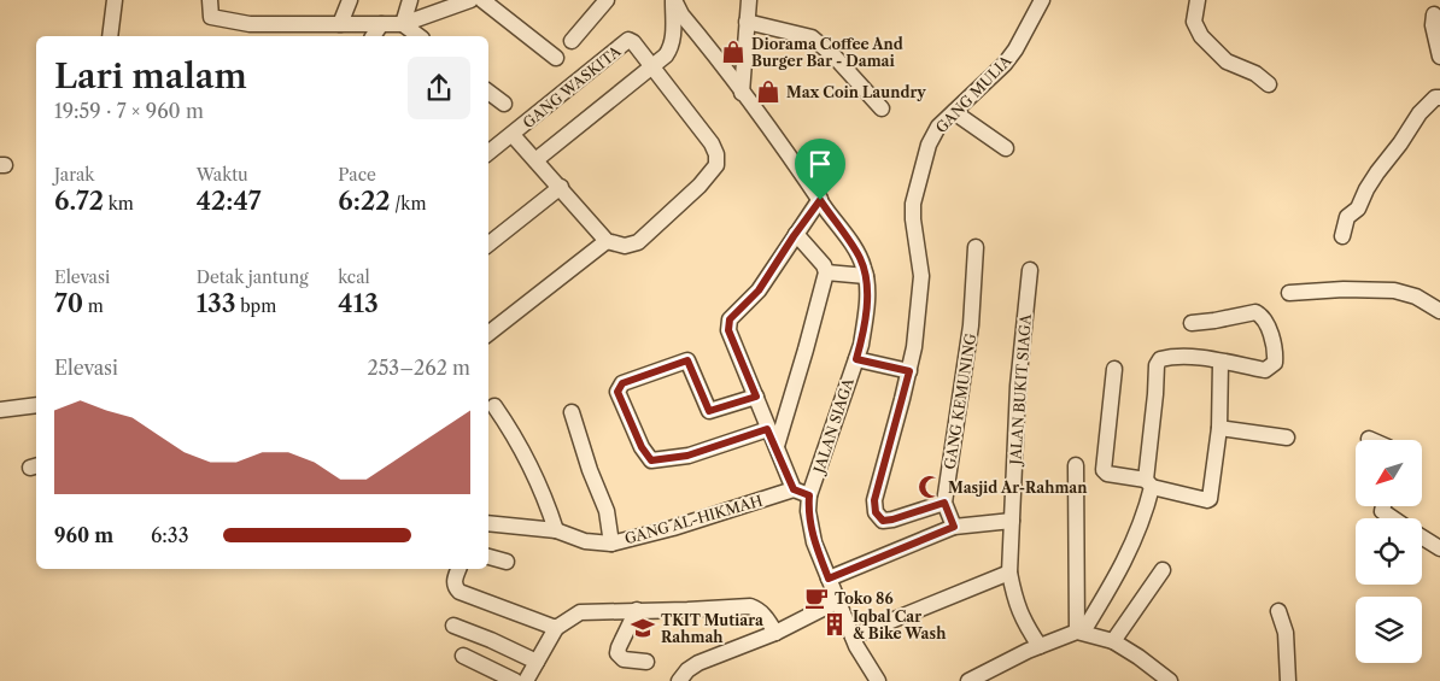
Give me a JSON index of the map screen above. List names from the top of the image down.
{
  "streets": {
    "street": [
      "GANG WASKITA",
      "GANG MULIA",
      "JALAN BUKIT SIAGA",
      "GANG KEMUNING",
      "JALAN SIAGA",
      "GANG AL-HIKMAH"
    ]
  },
  "crossings": [
    ["GANG MULIA", "GANG KEMUNING"]
  ],
  "places": {
    "shop": ["Diorama Coffee And Burger Bar - Damai", "Max Coin Laundry"],
    "mosque": ["Masjid Ar-Rahman"],
    "cafe": ["Toko 86"],
    "building": ["Iqbal Car & Bike Wash"],
    "school or university": ["TKIT Mutiara Rahmah"]
  },
  "north": "bottom left",
  "page": {
    "heading": ["Lari malam", "19:59 · 7 × 960 m"],
    "stats": [
      ["Jarak", "6.72 km"],
      ["Waktu", "42:47"],
      ["Pace", "6:22 /km"],
      ["Elevasi", "70 m"],
      ["Detak jantung", "133 bpm"],
      ["kcal", "413"]
    ],
    "chart": ["Elevasi", "253–262 m"],
    "list": [
      {
        "name": "960 m",
        "note": "6:33"
      }
    ]
  }
}
